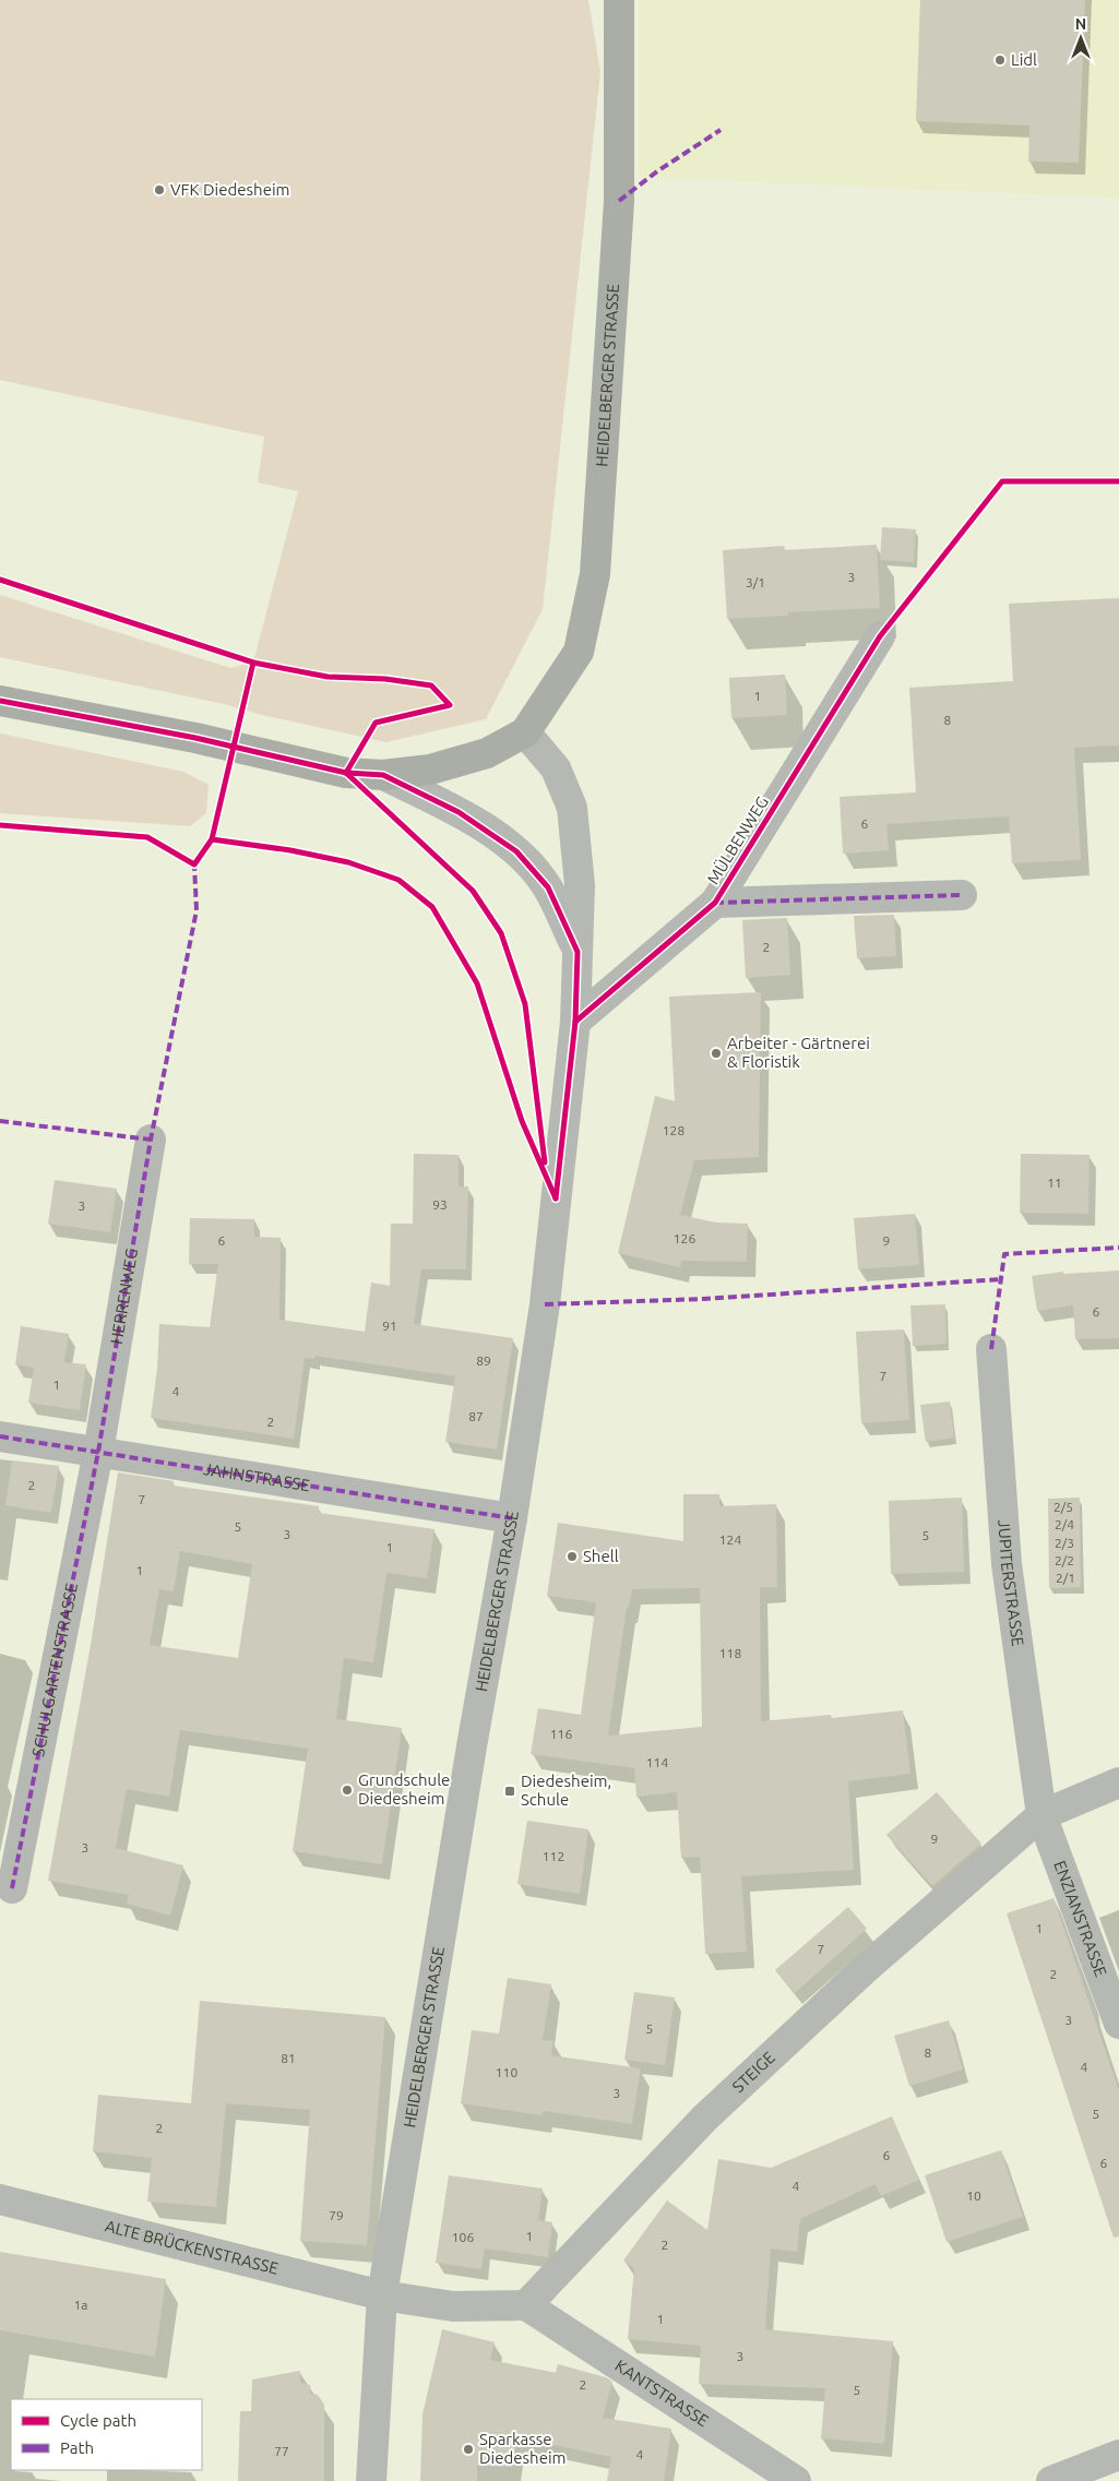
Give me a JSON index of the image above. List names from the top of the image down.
{
  "streets": {
    "main road": ["HEIDELBERGER STRASSE"],
    "street": [
      "MÜLBENWEG",
      "HERRENWEG",
      "JAHNSTRASSE",
      "JUPITERSTRASSE",
      "SCHULGARTENSTRASSE",
      "ENZIANSTRASSE",
      "STEIGE",
      "ALTE BRÜCKENSTRASSE",
      "KANTSTRASSE"
    ]
  },
  "crossings": [
    ["HEIDELBERGER STRASSE", "MÜLBENWEG"],
    ["HEIDELBERGER STRASSE", "JAHNSTRASSE"],
    ["HEIDELBERGER STRASSE", "ALTE BRÜCKENSTRASSE"],
    ["HERRENWEG", "JAHNSTRASSE"],
    ["HERRENWEG", "SCHULGARTENSTRASSE"],
    ["JAHNSTRASSE", "SCHULGARTENSTRASSE"],
    ["JUPITERSTRASSE", "ENZIANSTRASSE"],
    ["JUPITERSTRASSE", "STEIGE"],
    ["ENZIANSTRASSE", "STEIGE"],
    ["STEIGE", "KANTSTRASSE"]
  ],
  "places": {
    "other": [
      "Lidl",
      "VFK Diedesheim",
      "Arbeiter - Gärtnerei & Floristik",
      "Shell",
      "Grundschule Diedesheim",
      "Sparkasse Diedesheim"
    ],
    "transit": ["Diedesheim, Schule"]
  },
  "house_numbers": [
    "3",
    "3/1",
    "1",
    "8",
    "6",
    "2",
    "128",
    "11",
    "93",
    "3",
    "126",
    "6",
    "9",
    "6",
    "91",
    "89",
    "7",
    "1",
    "4",
    "87",
    "2",
    "2",
    "7",
    "2/5",
    "2/4",
    "5",
    "3",
    "5",
    "124",
    "2/3",
    "1",
    "2/2",
    "1",
    "2/1",
    "118",
    "116",
    "114",
    "9",
    "3",
    "112",
    "1",
    "7",
    "2",
    "3",
    "5",
    "8",
    "81",
    "4",
    "110",
    "3",
    "5",
    "2",
    "6",
    "6",
    "4",
    "10",
    "79",
    "1",
    "106",
    "2",
    "1a",
    "1",
    "3",
    "2",
    "5",
    "77",
    "4"
  ],
  "legend": ["Cycle path", "Path"],
  "north": "top"
}
